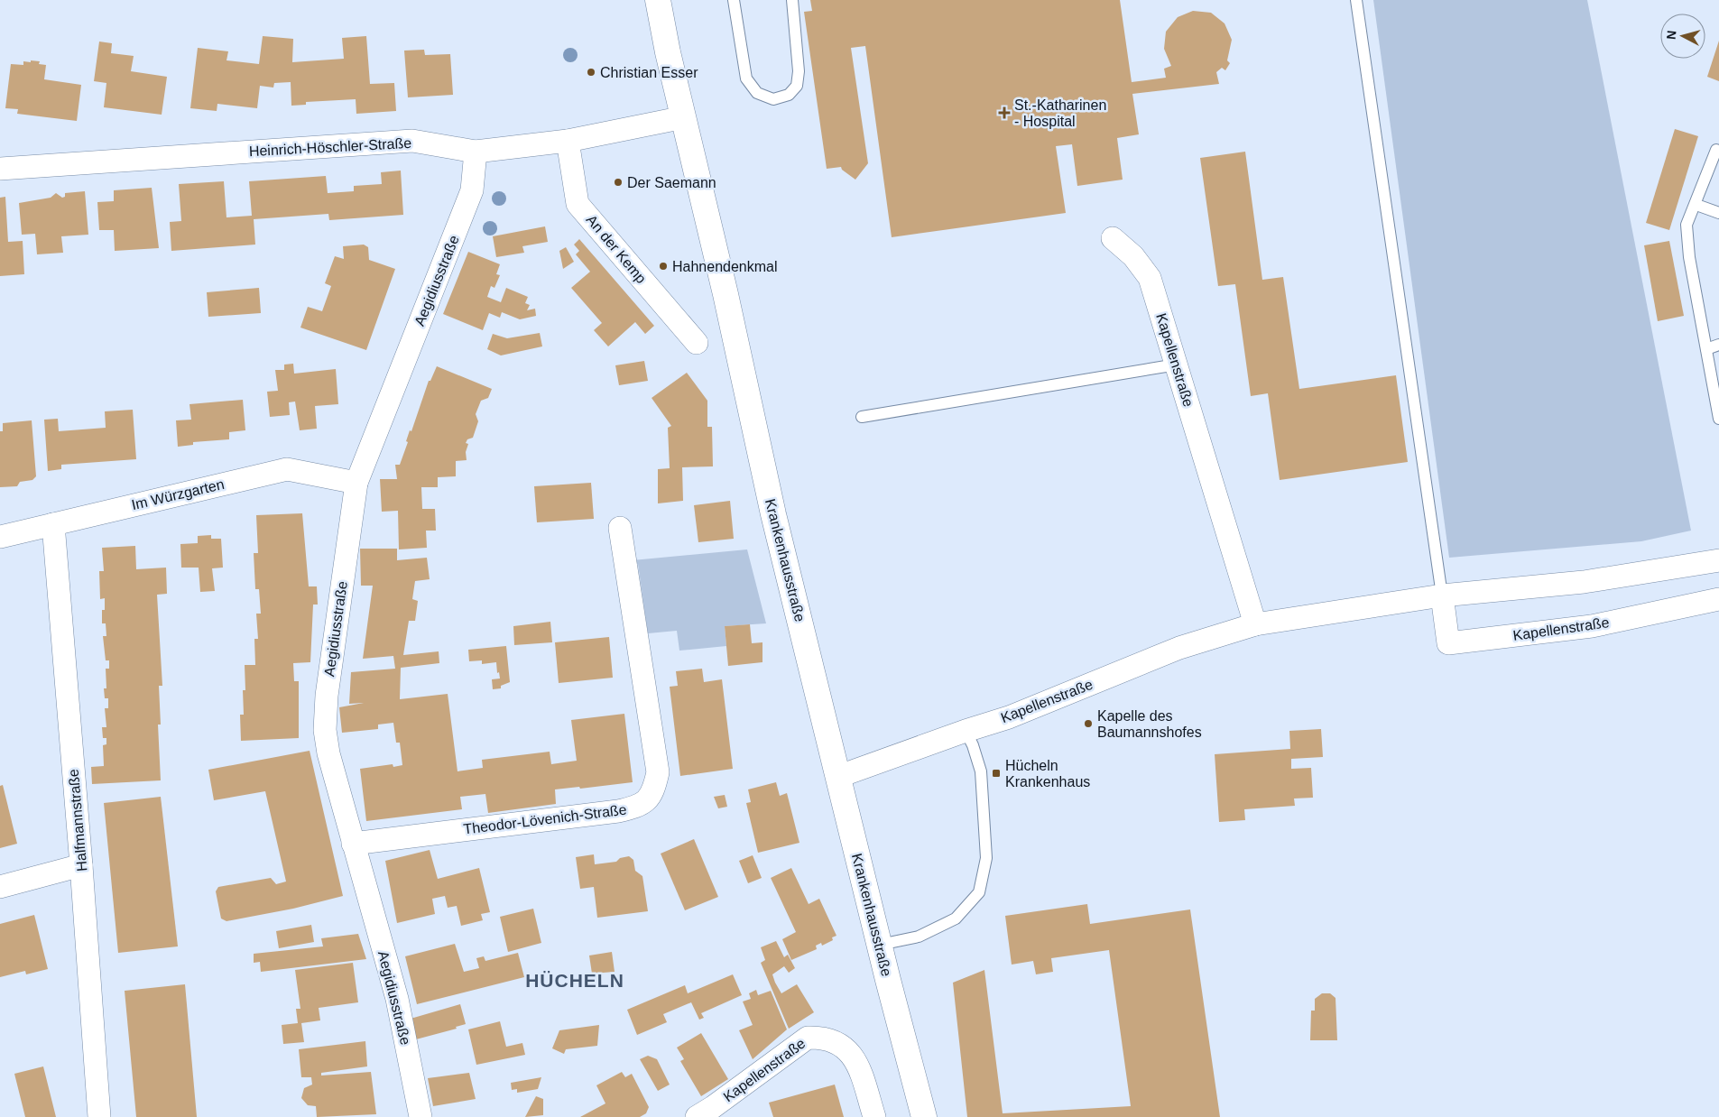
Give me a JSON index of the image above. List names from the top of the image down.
{
  "streets": {
    "street": [
      "Heinrich-Höschler-Straße",
      "An der Kemp",
      "Aegidiusstraße",
      "Kapellenstraße",
      "Im Würzgarten",
      "Krankenhausstraße",
      "Theodor-Lövenich-Straße",
      "Halfmannstraße"
    ]
  },
  "crossings": [
    ["Heinrich-Höschler-Straße", "An der Kemp"],
    ["Heinrich-Höschler-Straße", "Aegidiusstraße"],
    ["Heinrich-Höschler-Straße", "Krankenhausstraße"],
    ["Aegidiusstraße", "Im Würzgarten"],
    ["Aegidiusstraße", "Theodor-Lövenich-Straße"],
    ["Kapellenstraße", "Krankenhausstraße"],
    ["Im Würzgarten", "Halfmannstraße"]
  ],
  "districts": ["HÜCHELN"],
  "places": {
    "other": [
      "Christian Esser",
      "Der Saemann",
      "Hahnendenkmal",
      "Kapelle des Baumannshofes"
    ],
    "health": ["St.-Katharinen - Hospital"],
    "transit": ["Hücheln Krankenhaus"]
  },
  "north": "left"
}
